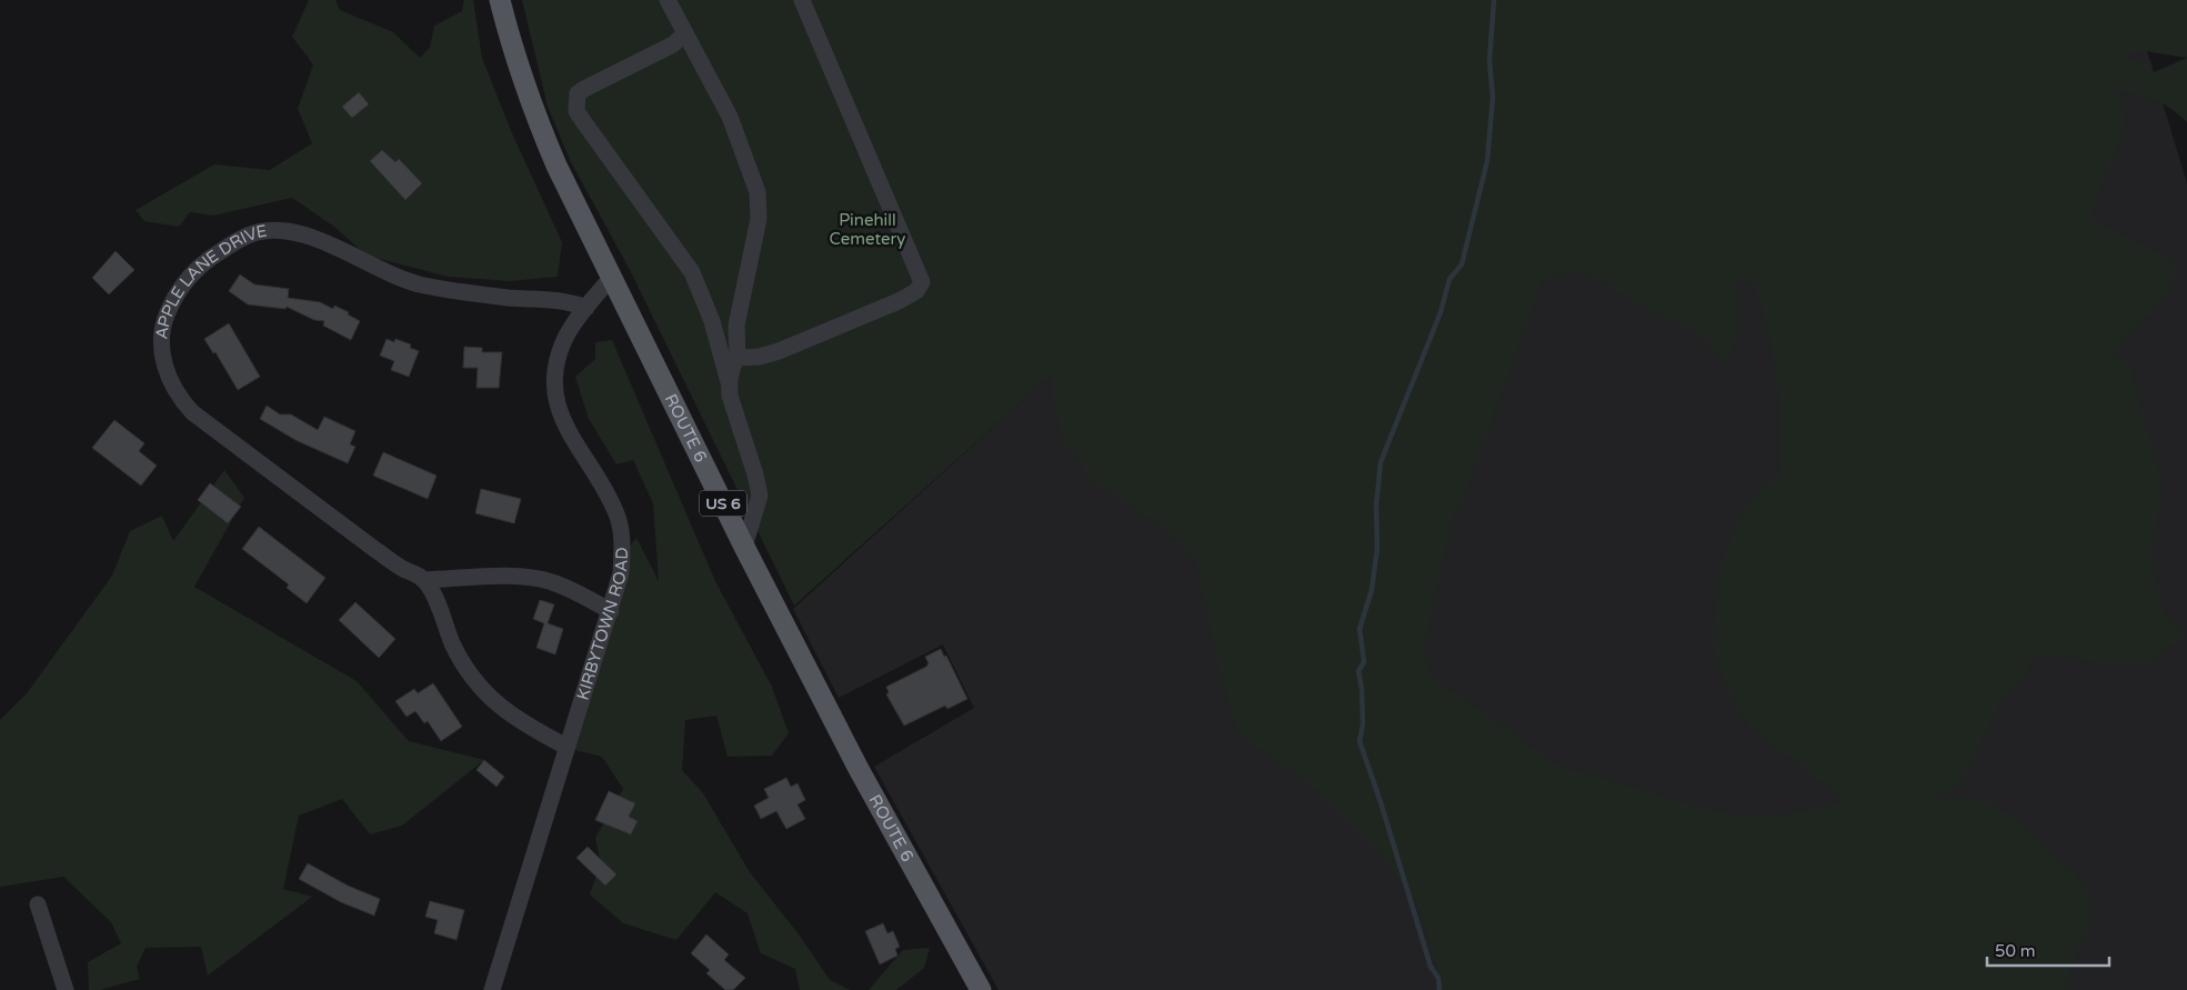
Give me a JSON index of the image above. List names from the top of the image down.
{
  "streets": {
    "main road": ["ROUTE 6", "US 6"],
    "street": ["APPLE LANE DRIVE", "KIRBYTOWN ROAD"]
  },
  "crossings": [
    ["APPLE LANE DRIVE", "KIRBYTOWN ROAD"],
    ["ROUTE 6", "KIRBYTOWN ROAD"]
  ],
  "parks": ["Pinehill Cemetery"],
  "scale_bar": "50 m"
}
